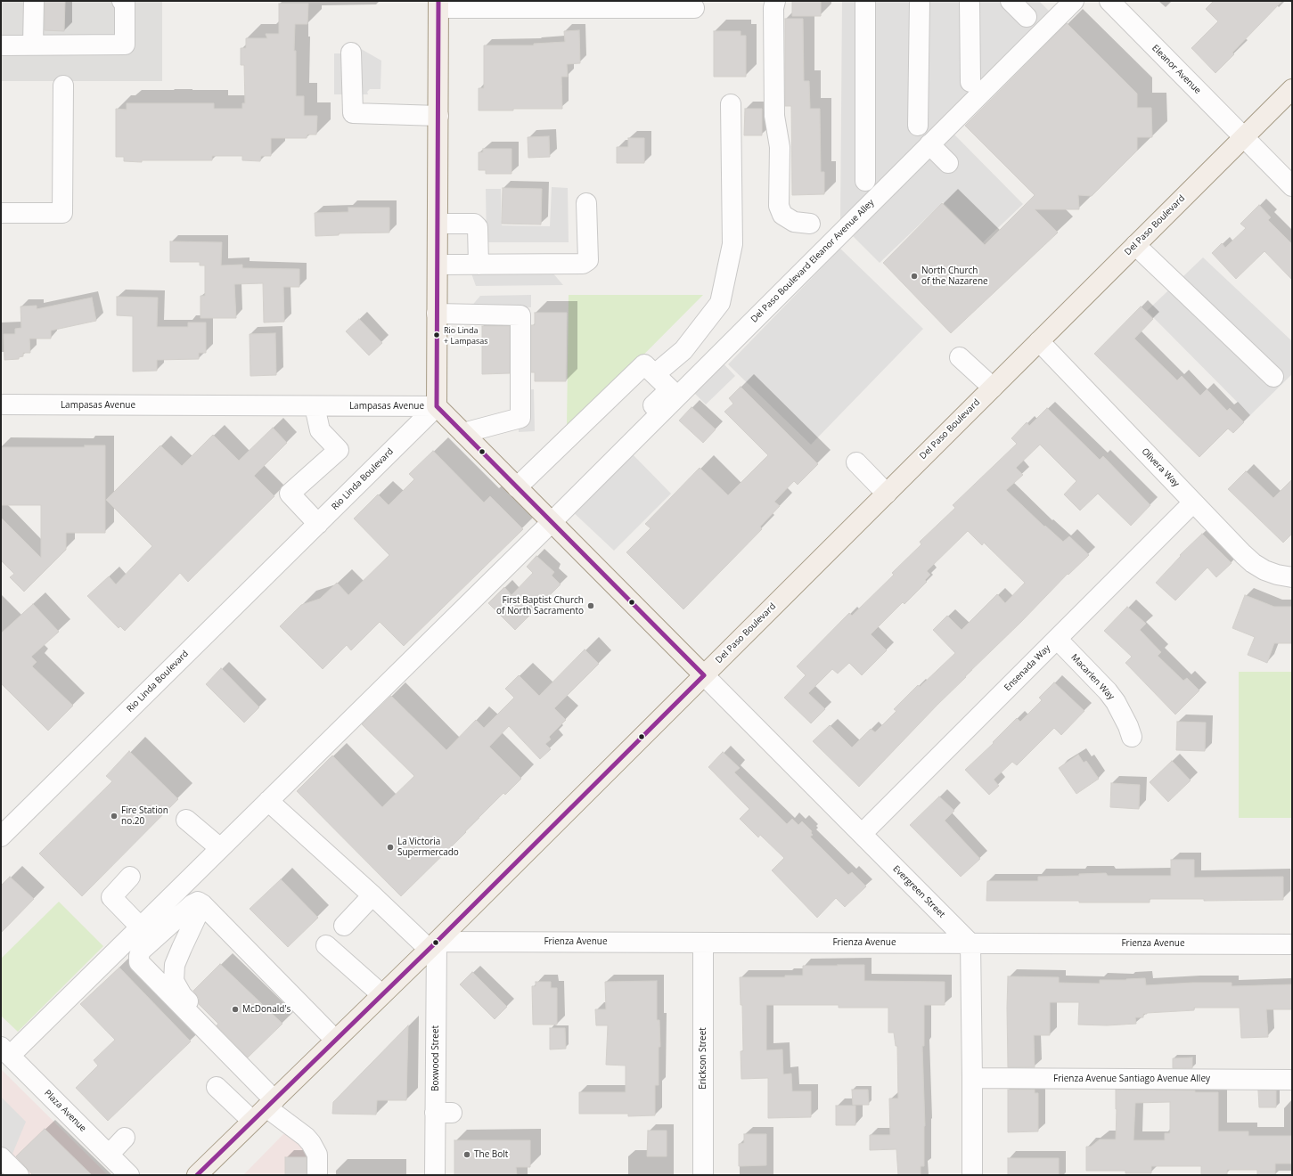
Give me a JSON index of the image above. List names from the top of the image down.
{
  "streets": {
    "main road": ["Del Paso Boulevard", "Lampasas Avenue"],
    "street": [
      "Eleanor Avenue",
      "Del Paso Boulevard Eleanor Avenue Alley",
      "Olivera Way",
      "Rio Linda Boulevard",
      "Ensenada Way",
      "Macarlen Way",
      "Evergreen Street",
      "Frienza Avenue",
      "Boxwood Street",
      "Erickson Street",
      "Frienza Avenue Santiago Avenue Alley",
      "Plaza Avenue"
    ]
  },
  "crossings": [
    ["Eleanor Avenue", "Del Paso Boulevard"],
    ["Del Paso Boulevard", "Lampasas Avenue"],
    ["Del Paso Boulevard", "Olivera Way"],
    ["Del Paso Boulevard", "Evergreen Street"],
    ["Del Paso Boulevard", "Frienza Avenue"],
    ["Del Paso Boulevard", "Boxwood Street"],
    ["Del Paso Boulevard Eleanor Avenue Alley", "Lampasas Avenue"],
    ["Lampasas Avenue", "Rio Linda Boulevard"],
    ["Lampasas Avenue", "Evergreen Street"],
    ["Olivera Way", "Ensenada Way"],
    ["Ensenada Way", "Macarlen Way"],
    ["Ensenada Way", "Evergreen Street"],
    ["Evergreen Street", "Frienza Avenue"],
    ["Frienza Avenue", "Boxwood Street"],
    ["Frienza Avenue", "Erickson Street"]
  ],
  "places": [
    "North Church of the Nazarene",
    "Rio Linda + Lampasas",
    "First Baptist Church of North Sacramento",
    "Fire Station no.20",
    "La Victoria Supermercado",
    "McDonald's",
    "The Bolt"
  ]
}
